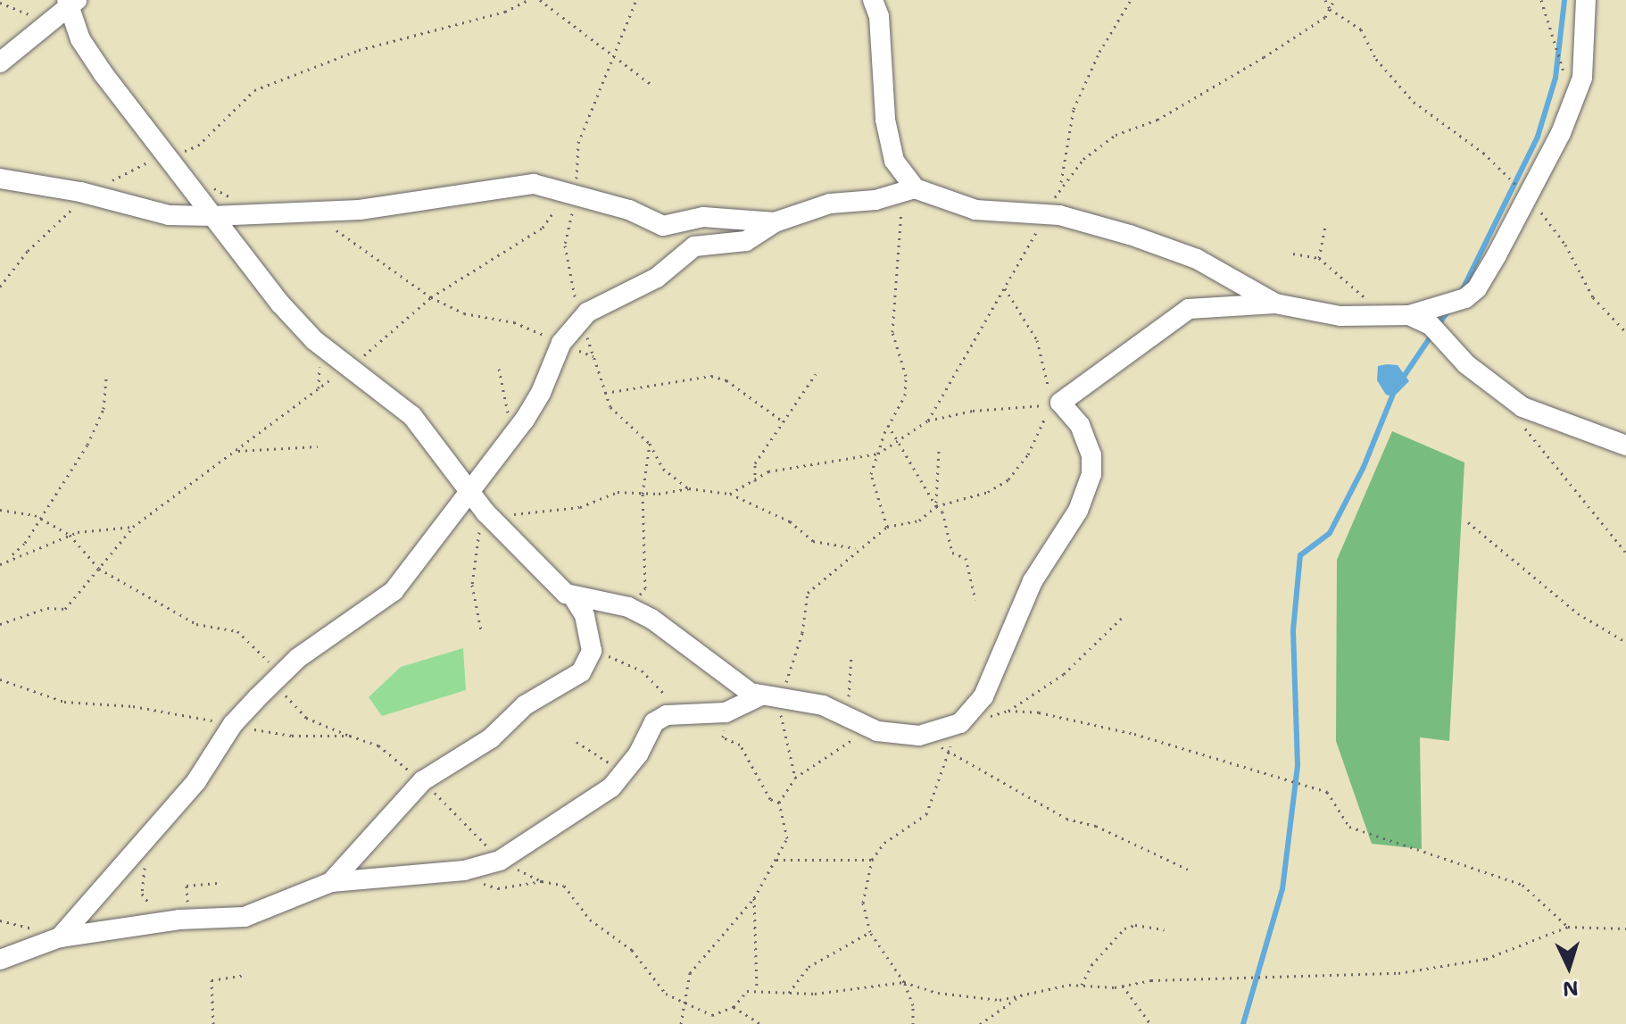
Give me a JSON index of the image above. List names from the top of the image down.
{
  "north": "bottom"
}
